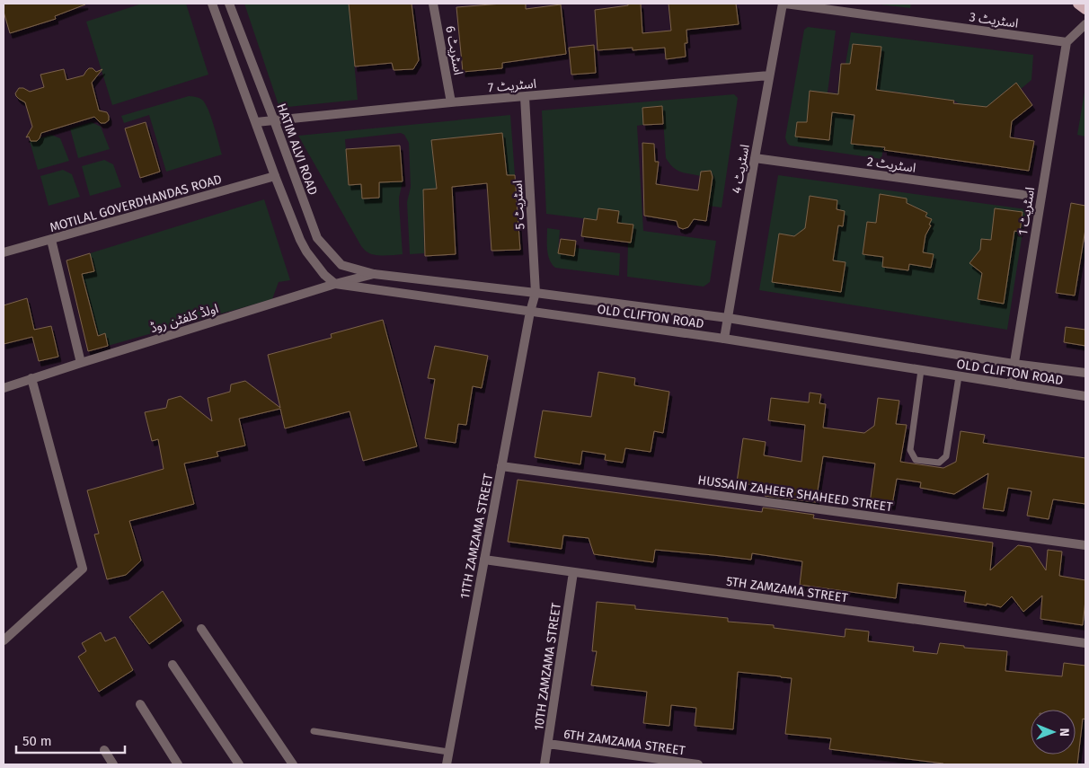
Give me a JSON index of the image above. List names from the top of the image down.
{
  "streets": {
    "street": [
      "اسٹریٹ 3",
      "اسٹریٹ 6",
      "اسٹریٹ 7",
      "HATIM ALVI ROAD",
      "اسٹریٹ 2",
      "اسٹریٹ 4",
      "MOTILAL GOVERDHANDAS ROAD",
      "اسٹریٹ 5",
      "اسٹریٹ 1",
      "OLD CLIFTON ROAD",
      "اولڈ کلفٹن روڈ",
      "HUSSAIN ZAHEER SHAHEED STREET",
      "11TH ZAMZAMA STREET",
      "5TH ZAMZAMA STREET",
      "10TH ZAMZAMA STREET",
      "6TH ZAMZAMA STREET"
    ]
  },
  "crossings": [
    ["اسٹریٹ 3", "اسٹریٹ 4"],
    ["اسٹریٹ 3", "اسٹریٹ 1"],
    ["اسٹریٹ 6", "اسٹریٹ 7"],
    ["اسٹریٹ 7", "HATIM ALVI ROAD"],
    ["اسٹریٹ 7", "اسٹریٹ 4"],
    ["اسٹریٹ 7", "اسٹریٹ 5"],
    ["HATIM ALVI ROAD", "OLD CLIFTON ROAD"],
    ["HATIM ALVI ROAD", "اولڈ کلفٹن روڈ"],
    ["اسٹریٹ 2", "اسٹریٹ 4"],
    ["اسٹریٹ 4", "OLD CLIFTON ROAD"],
    ["اسٹریٹ 5", "OLD CLIFTON ROAD"],
    ["اسٹریٹ 5", "11TH ZAMZAMA STREET"],
    ["اسٹریٹ 1", "OLD CLIFTON ROAD"],
    ["OLD CLIFTON ROAD", "اولڈ کلفٹن روڈ"],
    ["OLD CLIFTON ROAD", "11TH ZAMZAMA STREET"],
    ["HUSSAIN ZAHEER SHAHEED STREET", "11TH ZAMZAMA STREET"],
    ["11TH ZAMZAMA STREET", "5TH ZAMZAMA STREET"],
    ["5TH ZAMZAMA STREET", "10TH ZAMZAMA STREET"],
    ["10TH ZAMZAMA STREET", "6TH ZAMZAMA STREET"]
  ],
  "scale_bar": "50 m",
  "north": "right"
}
